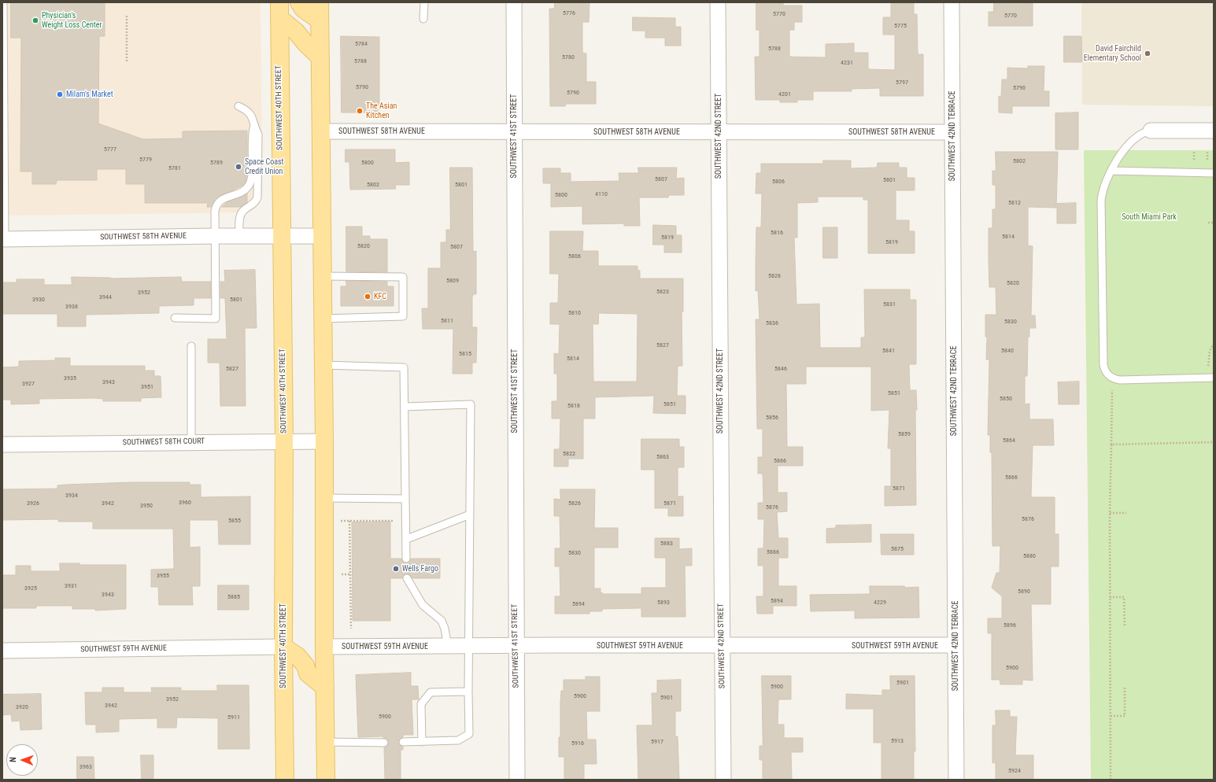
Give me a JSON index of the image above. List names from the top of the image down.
{
  "streets": {
    "main road": ["SOUTHWEST 40TH STREET"],
    "street": [
      "SOUTHWEST 58TH AVENUE",
      "SOUTHWEST 41ST STREET",
      "SOUTHWEST 42ND STREET",
      "SOUTHWEST 42ND TERRACE",
      "SOUTHWEST 58TH COURT",
      "SOUTHWEST 59TH AVENUE"
    ]
  },
  "crossings": [
    ["SOUTHWEST 40TH STREET", "SOUTHWEST 58TH AVENUE"],
    ["SOUTHWEST 40TH STREET", "SOUTHWEST 58TH COURT"],
    ["SOUTHWEST 40TH STREET", "SOUTHWEST 59TH AVENUE"],
    ["SOUTHWEST 58TH AVENUE", "SOUTHWEST 41ST STREET"],
    ["SOUTHWEST 58TH AVENUE", "SOUTHWEST 42ND STREET"],
    ["SOUTHWEST 58TH AVENUE", "SOUTHWEST 42ND TERRACE"],
    ["SOUTHWEST 41ST STREET", "SOUTHWEST 59TH AVENUE"],
    ["SOUTHWEST 42ND STREET", "SOUTHWEST 59TH AVENUE"],
    ["SOUTHWEST 42ND TERRACE", "SOUTHWEST 59TH AVENUE"]
  ],
  "parks": ["South Miami Park"],
  "places": [
    "Physician's Weight Loss Center",
    "David Fairchild Elementary School",
    "Milam's Market",
    "The Asian Kitchen",
    "Space Coast Credit Union",
    "KFC",
    "Wells Fargo"
  ],
  "house_numbers": [
    "5776",
    "5770",
    "5770",
    "5775",
    "5784",
    "5788",
    "5780",
    "5788",
    "4231",
    "5797",
    "5790",
    "5790",
    "5790",
    "4201",
    "5777",
    "5779",
    "5802",
    "5789",
    "5800",
    "5781",
    "5807",
    "5801",
    "5806",
    "5802",
    "5801",
    "4110",
    "5800",
    "5812",
    "5816",
    "5814",
    "5819",
    "5819",
    "5820",
    "5807",
    "5806",
    "5826",
    "5809",
    "5820",
    "5823",
    "3952",
    "3944",
    "3930",
    "5801",
    "5831",
    "3938",
    "5810",
    "5811",
    "5830",
    "5836",
    "5827",
    "5841",
    "5840",
    "5815",
    "5814",
    "5827",
    "5846",
    "3935",
    "3943",
    "3927",
    "3951",
    "5851",
    "5850",
    "5851",
    "5818",
    "5856",
    "5859",
    "5864",
    "5822",
    "5863",
    "5866",
    "5866",
    "5871",
    "3934",
    "3960",
    "3926",
    "3942",
    "5826",
    "5871",
    "3950",
    "5876",
    "5876",
    "5855",
    "5883",
    "5875",
    "5886",
    "5830",
    "5880",
    "3955",
    "3931",
    "3925",
    "5890",
    "3943",
    "5885",
    "5894",
    "5893",
    "4229",
    "5894",
    "5896",
    "5900",
    "5901",
    "5900",
    "5900",
    "5901",
    "3952",
    "3942",
    "3920",
    "5900",
    "5911",
    "5913",
    "5917",
    "5916",
    "3963",
    "5924"
  ],
  "north": "left"
}
